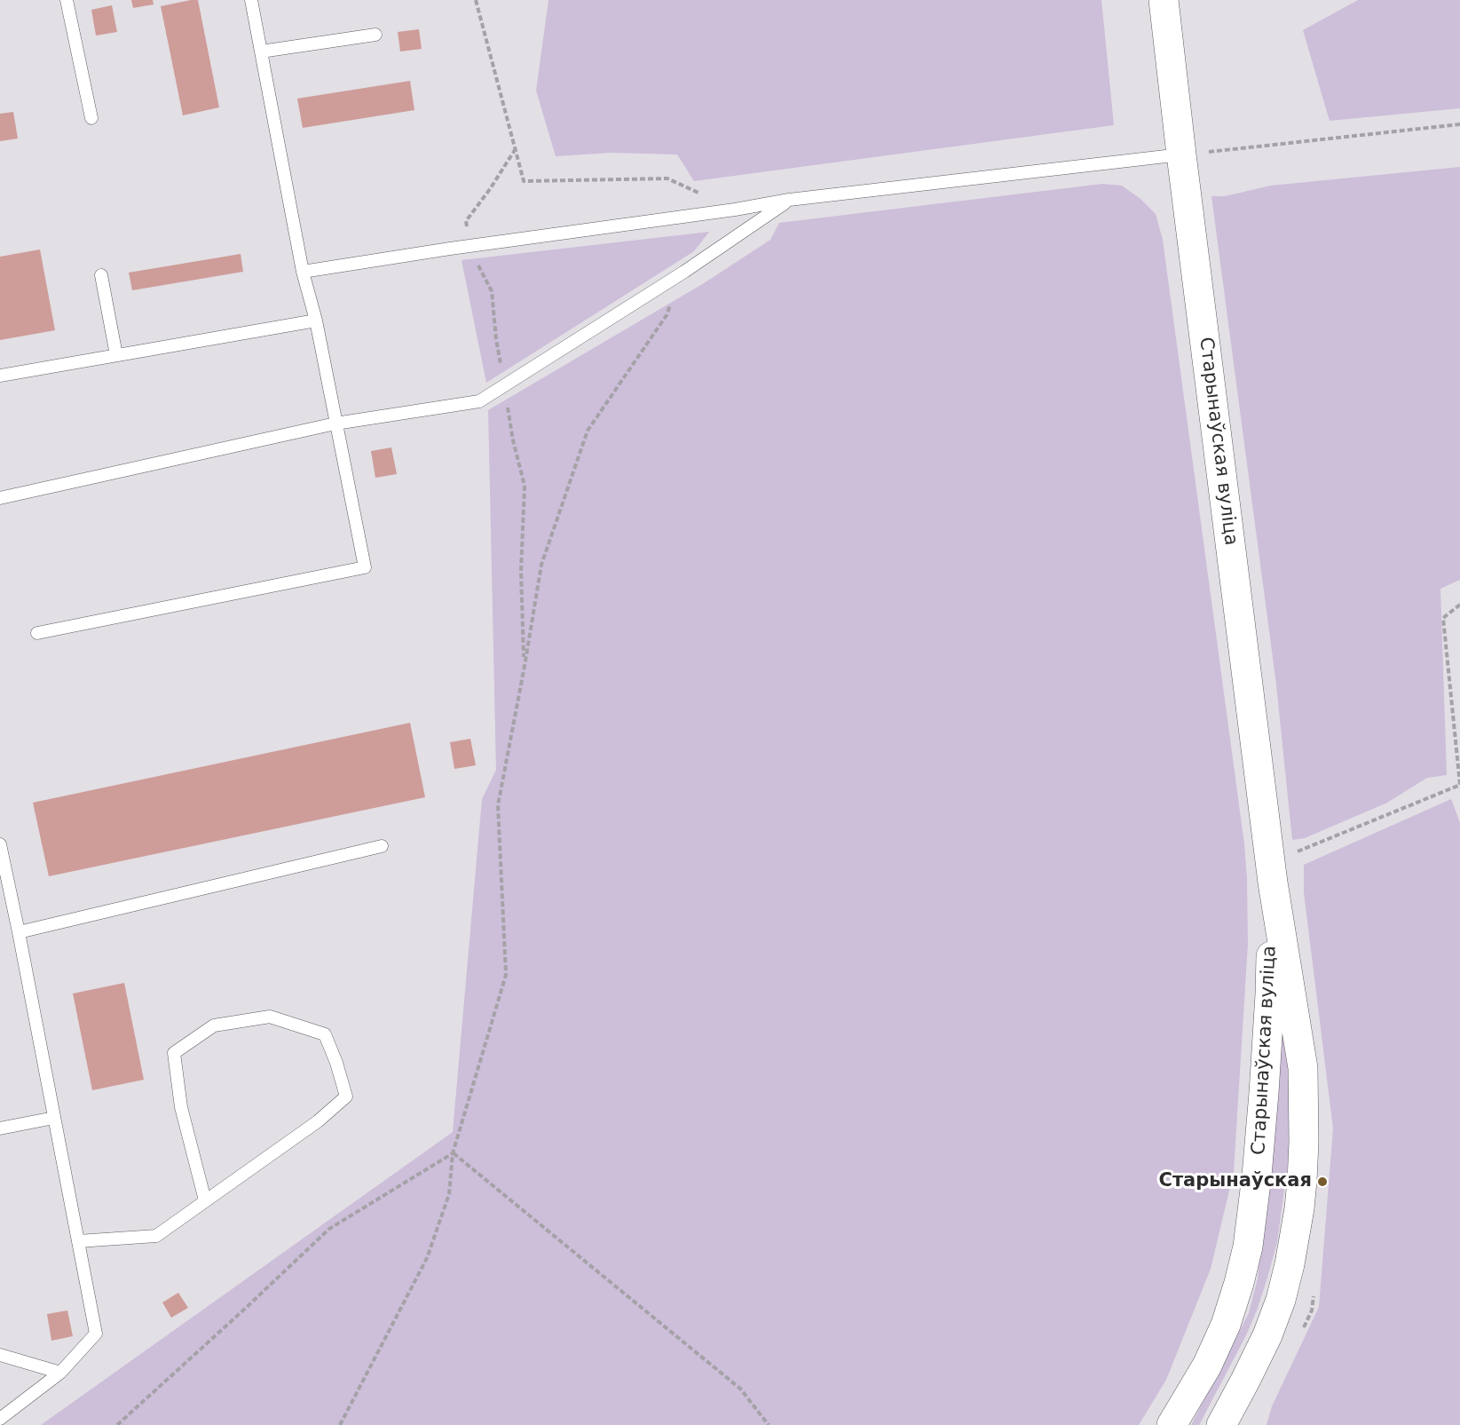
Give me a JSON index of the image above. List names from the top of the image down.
{
  "streets": {
    "main road": ["Старынаўская вуліца"]
  },
  "places": ["Старынаўская"]
}
